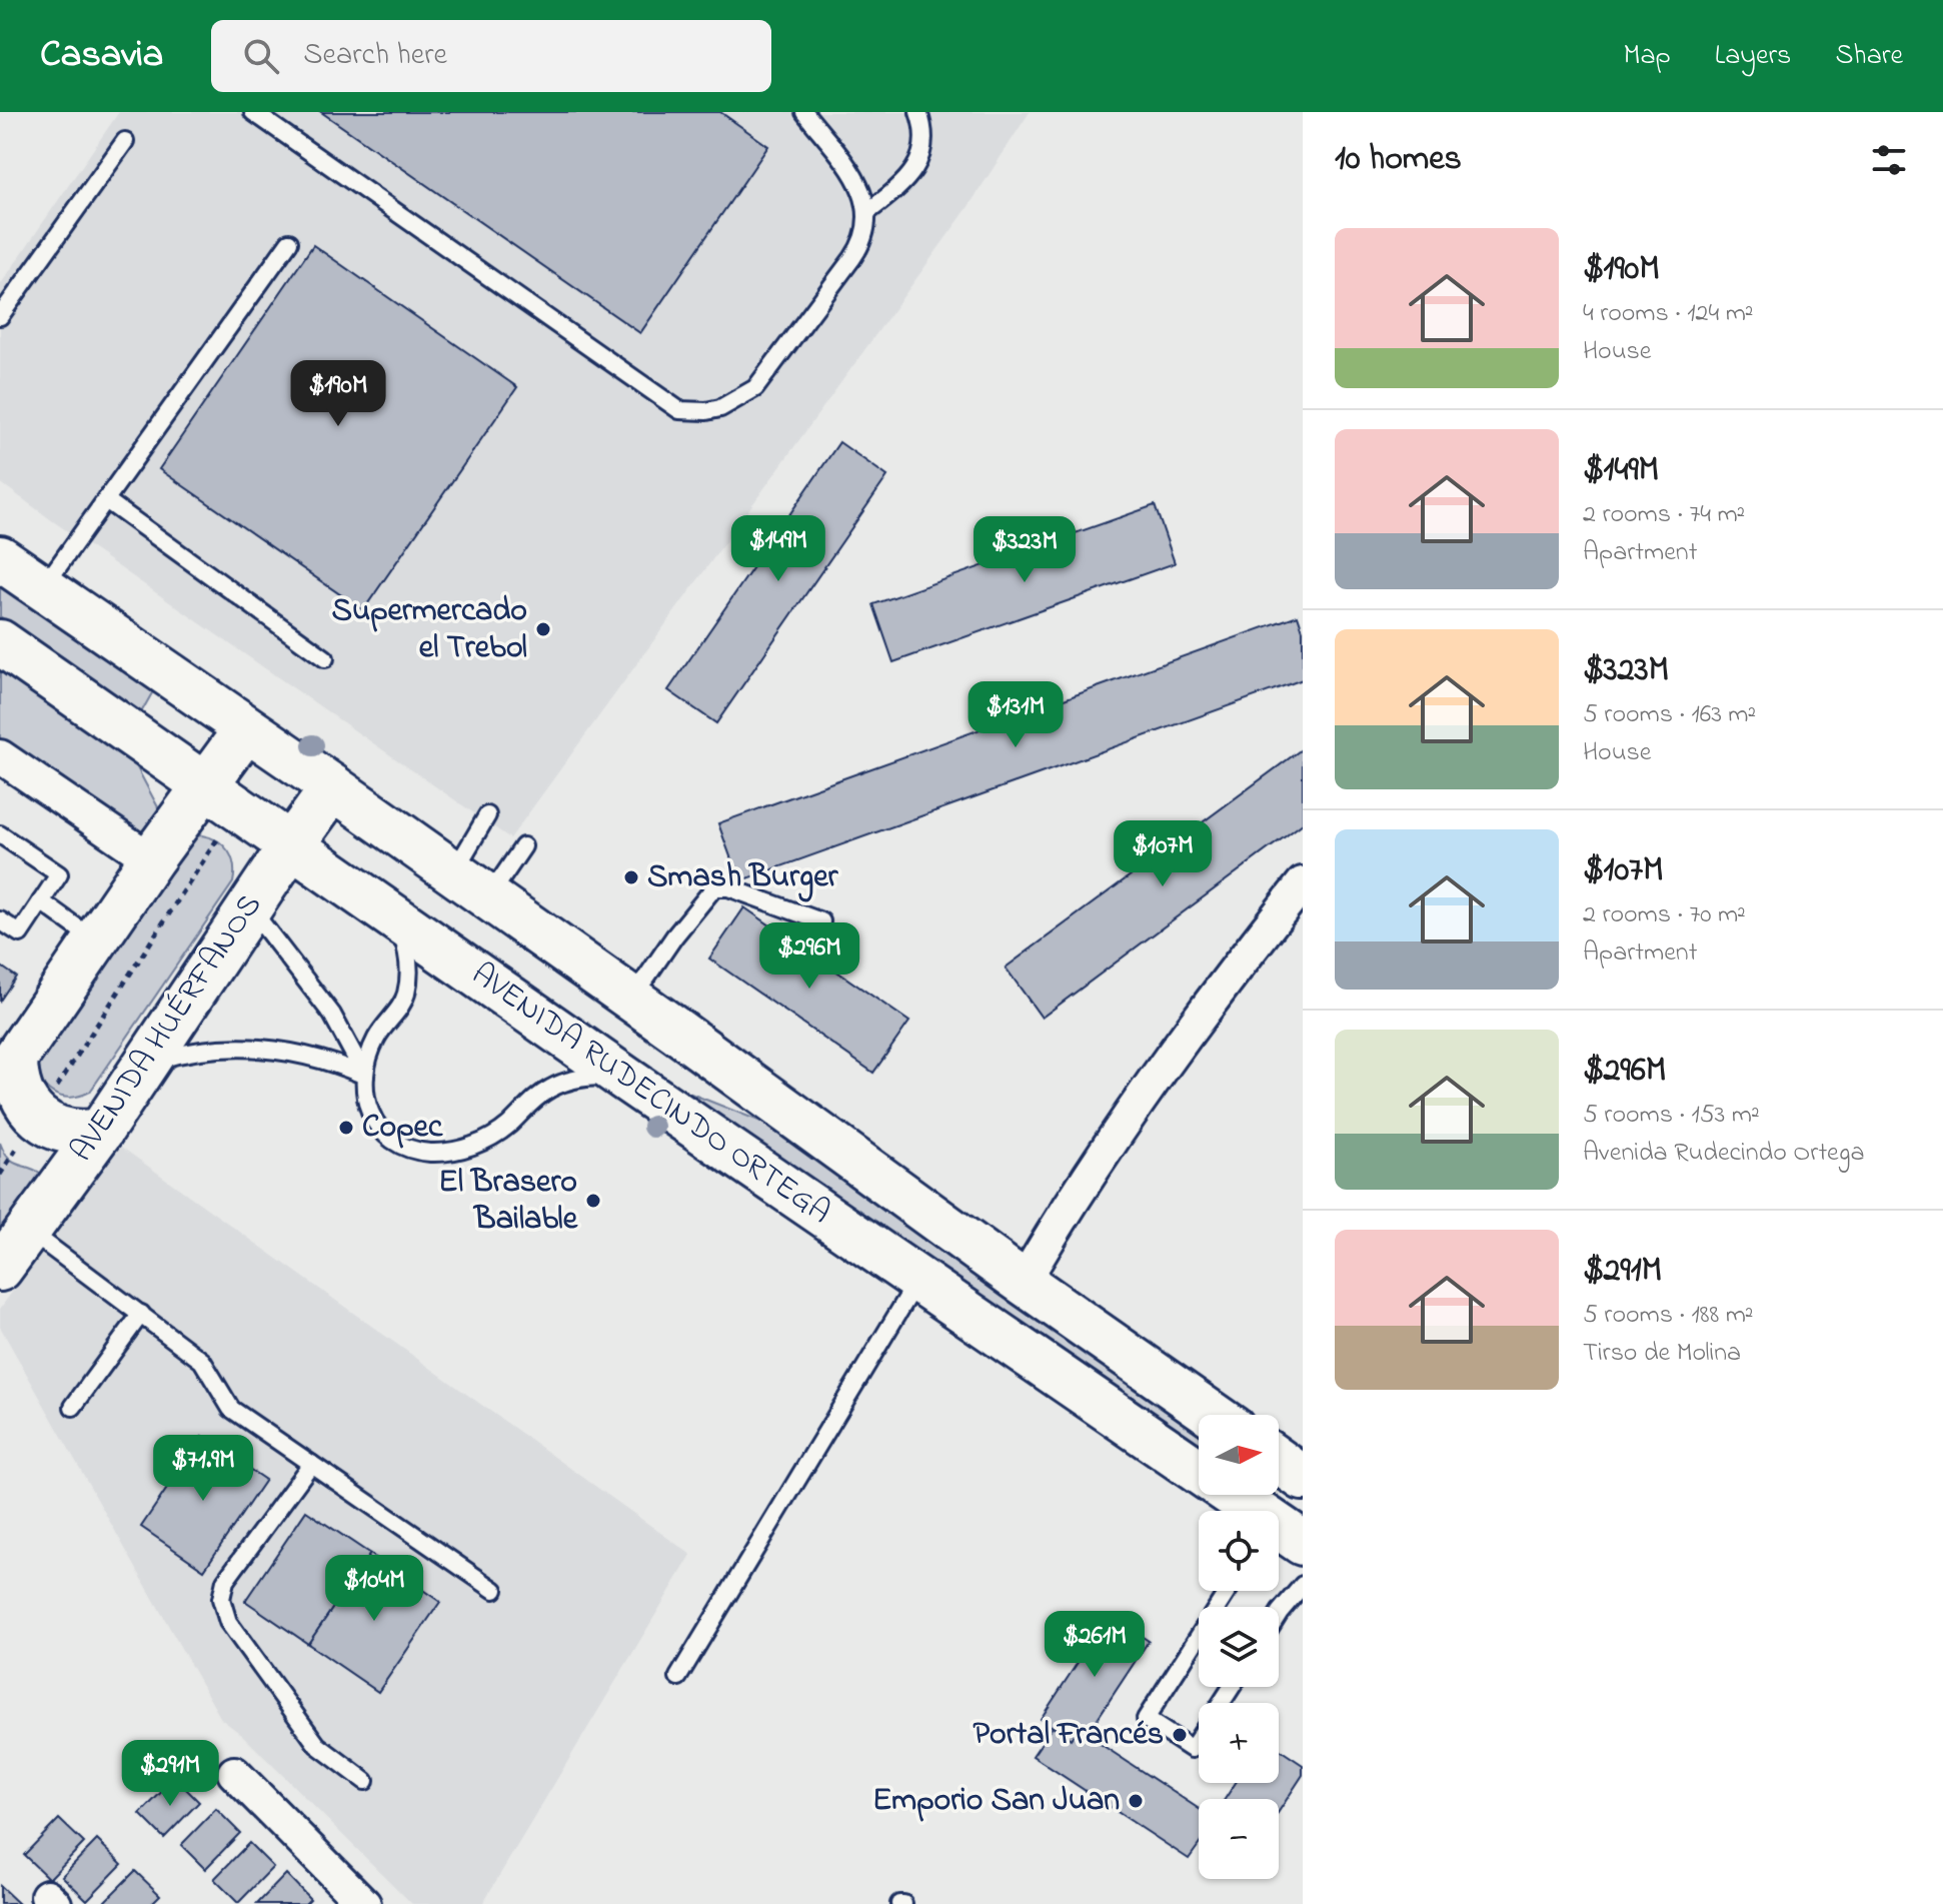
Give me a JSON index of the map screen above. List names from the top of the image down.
{
  "streets": {
    "main road": ["AVENIDA HUÉRFANOS", "AVENIDA RUDECINDO ORTEGA"]
  },
  "crossings": [
    ["AVENIDA HUÉRFANOS", "AVENIDA RUDECINDO ORTEGA"]
  ],
  "places": [
    "Supermercado el Trebol",
    "Smash Burger",
    "Copec",
    "El Brasero Bailable",
    "Portal Francés",
    "Emporio San Juan"
  ],
  "north": "right",
  "page": {
    "header": "Casavia",
    "search": "Search here",
    "nav": ["Map", "Layers", "Share"],
    "heading": "10 homes",
    "list": [
      {
        "name": "$190M",
        "note": "4 rooms · 124 m² · House"
      },
      {
        "name": "$149M",
        "note": "2 rooms · 74 m² · Apartment"
      },
      {
        "name": "$323M",
        "note": "5 rooms · 163 m² · House"
      },
      {
        "name": "$107M",
        "note": "2 rooms · 70 m² · Apartment"
      },
      {
        "name": "$296M",
        "note": "5 rooms · 153 m² · Avenida Rudecindo Ortega"
      },
      {
        "name": "$291M",
        "note": "5 rooms · 188 m² · Tirso de Molina"
      }
    ],
    "price": [
      "$190M",
      "$149M",
      "$323M",
      "$131M",
      "$107M",
      "$296M",
      "$71.9M",
      "$104M",
      "$261M",
      "$291M"
    ],
    "map_buttons": ["+", "−"]
  }
}
